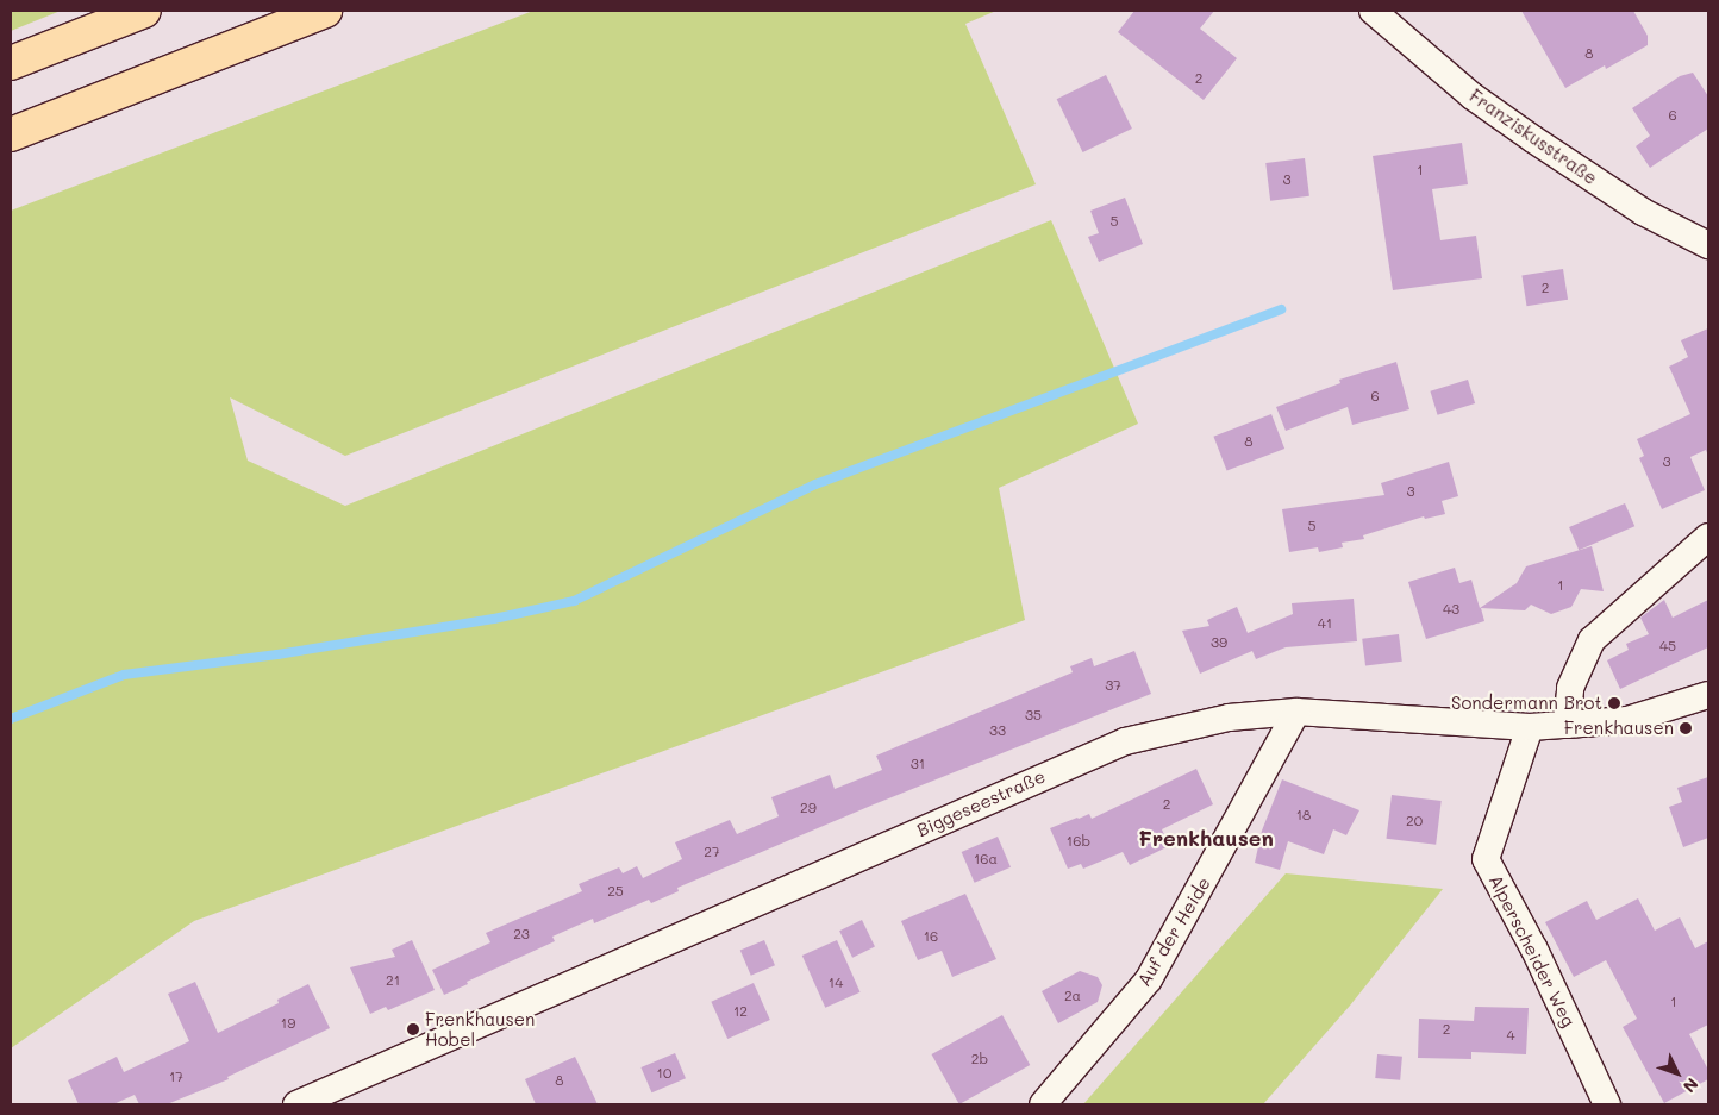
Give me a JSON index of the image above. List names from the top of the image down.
{
  "streets": {
    "street": [
      "Franziskusstraße",
      "Biggeseestraße",
      "Auf der Heide",
      "Alperscheider Weg"
    ]
  },
  "crossings": [
    ["Biggeseestraße", "Auf der Heide"],
    ["Biggeseestraße", "Alperscheider Weg"]
  ],
  "districts": ["Frenkhausen"],
  "places": ["Sondermann Brot", "Frenkhausen", "Frenkhausen Hobel"],
  "house_numbers": [
    "8",
    "2",
    "6",
    "1",
    "3",
    "5",
    "2",
    "6",
    "8",
    "3",
    "3",
    "5",
    "1",
    "43",
    "41",
    "39",
    "45",
    "37",
    "35",
    "33",
    "31",
    "2",
    "29",
    "18",
    "20",
    "16b",
    "27",
    "16a",
    "25",
    "23",
    "16",
    "21",
    "14",
    "2a",
    "1",
    "12",
    "19",
    "2",
    "4",
    "2b",
    "10",
    "17",
    "8"
  ],
  "north": "bottom right"
}
